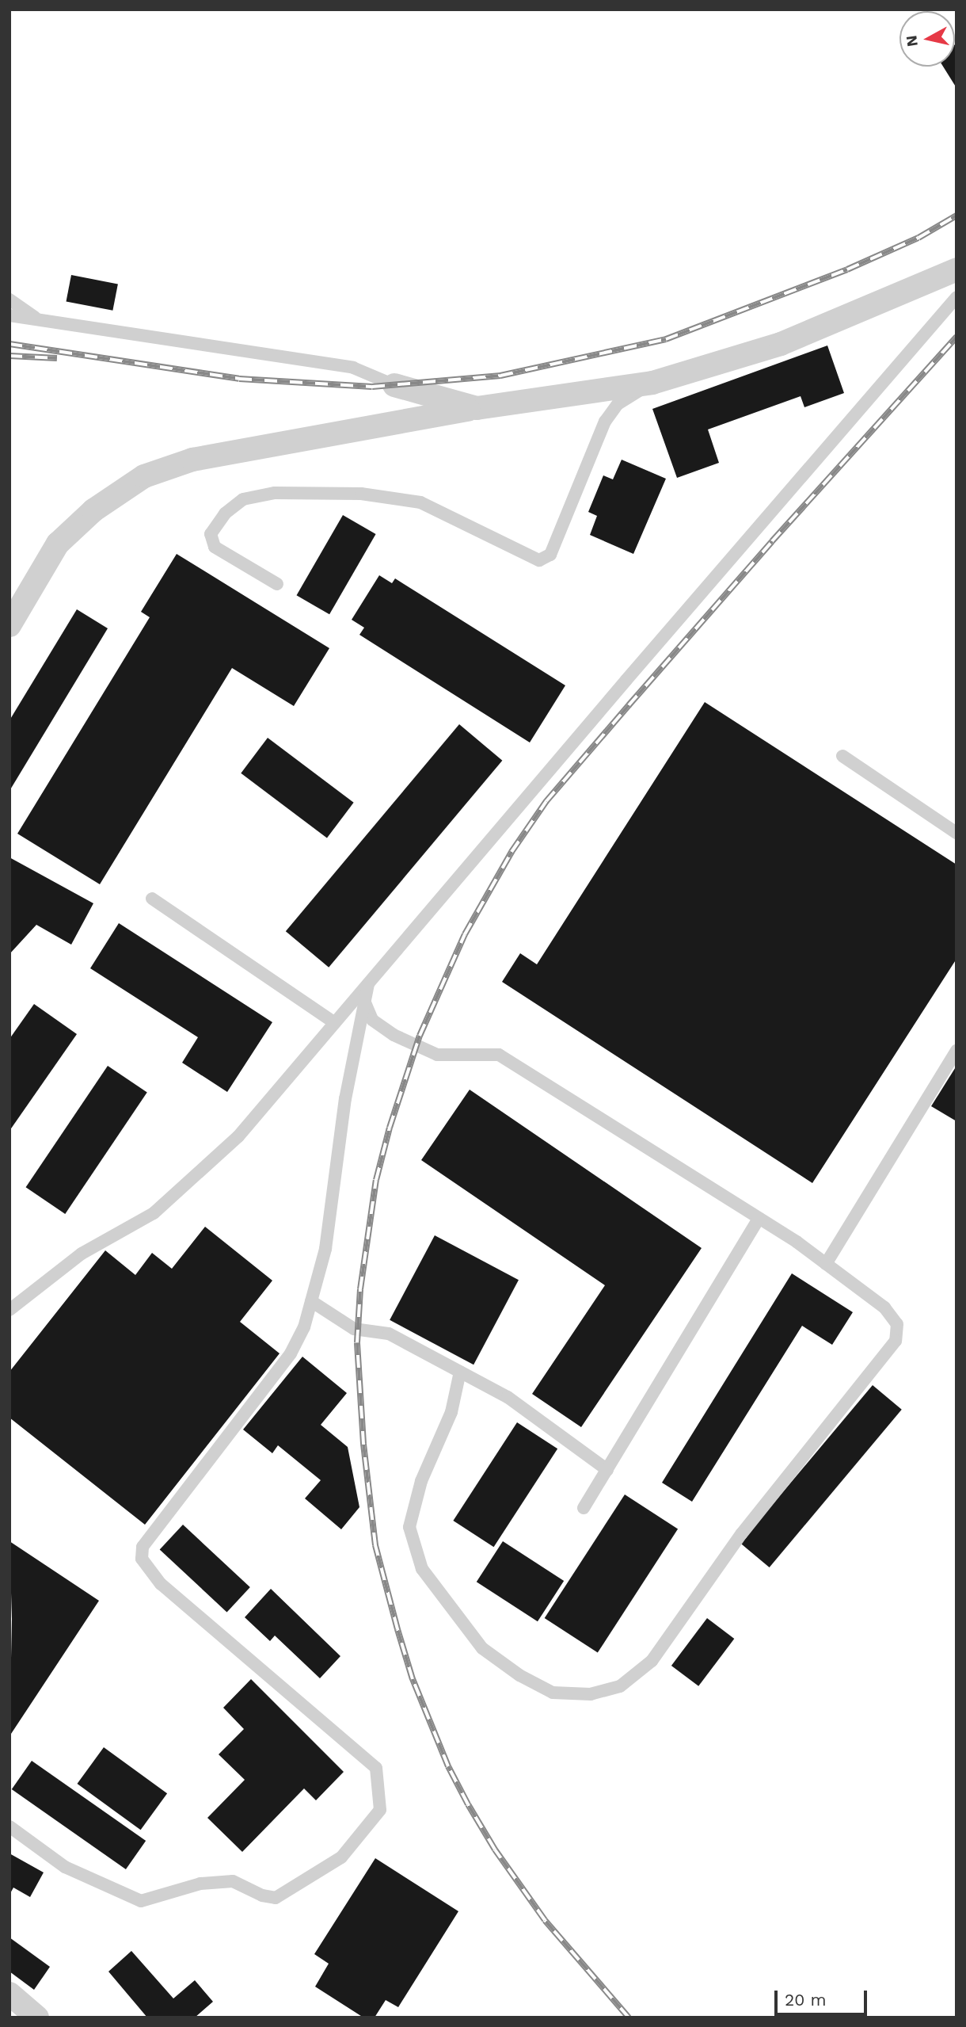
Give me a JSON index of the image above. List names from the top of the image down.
{
  "scale_bar": "20 m",
  "north": "left"
}
